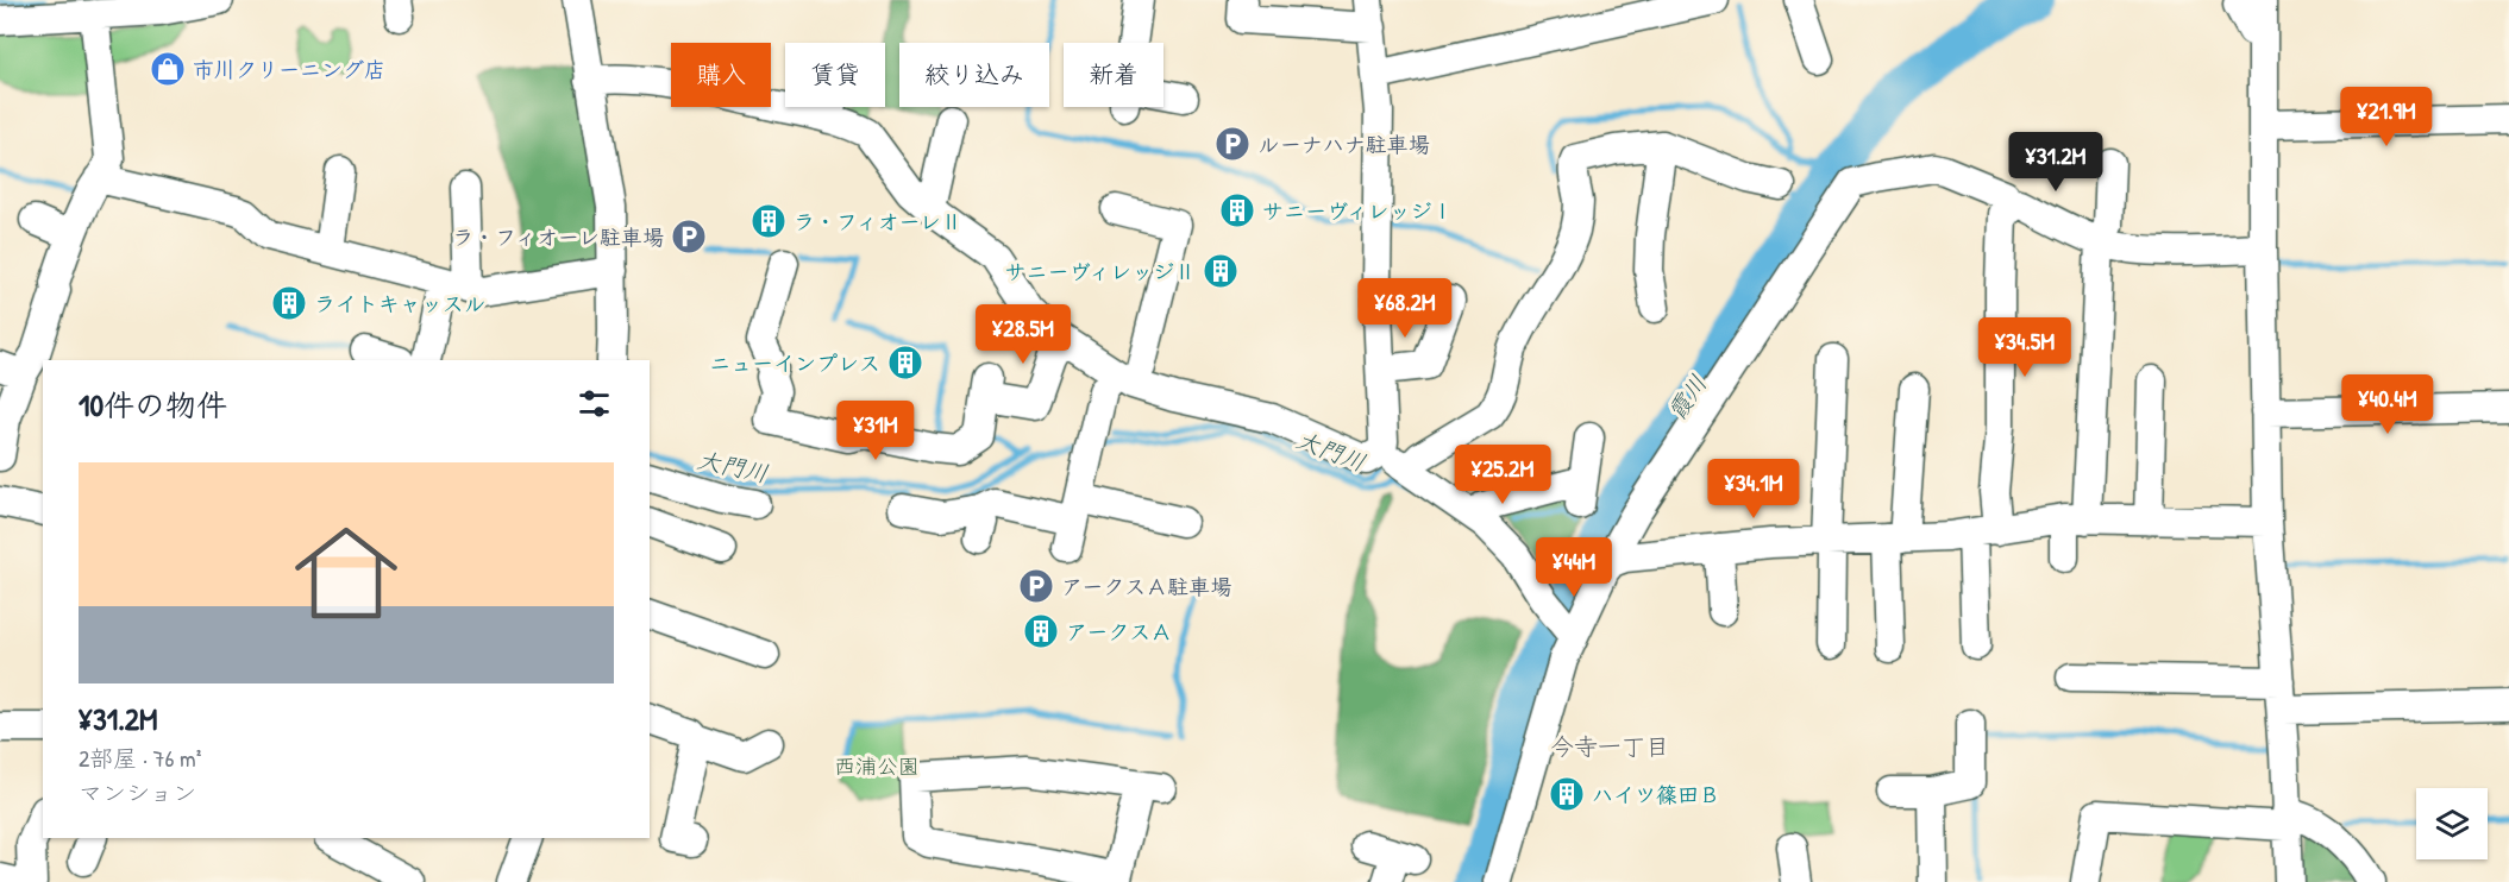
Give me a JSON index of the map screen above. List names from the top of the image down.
{
  "districts": ["今寺一丁目"],
  "water": ["霞川", "大門川"],
  "parks": ["西浦公園"],
  "places": {
    "shop": ["市川クリーニング店"],
    "parking": ["ルーナハナ駐車場", "ラ・フィオーレ駐車場", "アークスＡ駐車場"],
    "building": [
      "サニーヴィレッジⅠ",
      "ラ・フィオーレⅡ",
      "サニーヴィレッジⅡ",
      "ライトキャッスル",
      "ニューインプレス",
      "アークスＡ",
      "ハイツ篠田Ｂ"
    ]
  },
  "page": {
    "chip": [
      "購入",
      "賃貸",
      "絞り込み",
      "新着"
    ],
    "price": [
      "¥21.9M",
      "¥31.2M",
      "¥68.2M",
      "¥28.5M",
      "¥34.5M",
      "¥40.4M",
      "¥31M",
      "¥25.2M",
      "¥34.1M",
      "¥44M"
    ],
    "heading": "10件の物件",
    "list": [
      {
        "name": "¥31.2M",
        "note": "2部屋 · 76 m² · マンション"
      }
    ]
  }
}
